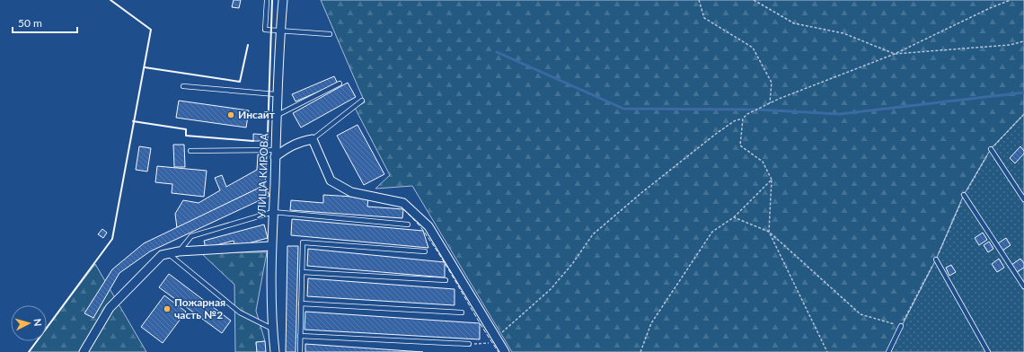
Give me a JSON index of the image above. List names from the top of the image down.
{
  "streets": {
    "street": ["УЛИЦА КИРОВА"]
  },
  "places": ["Инсайт", "Пожарная часть №2"],
  "scale_bar": "50 m",
  "north": "right"
}
